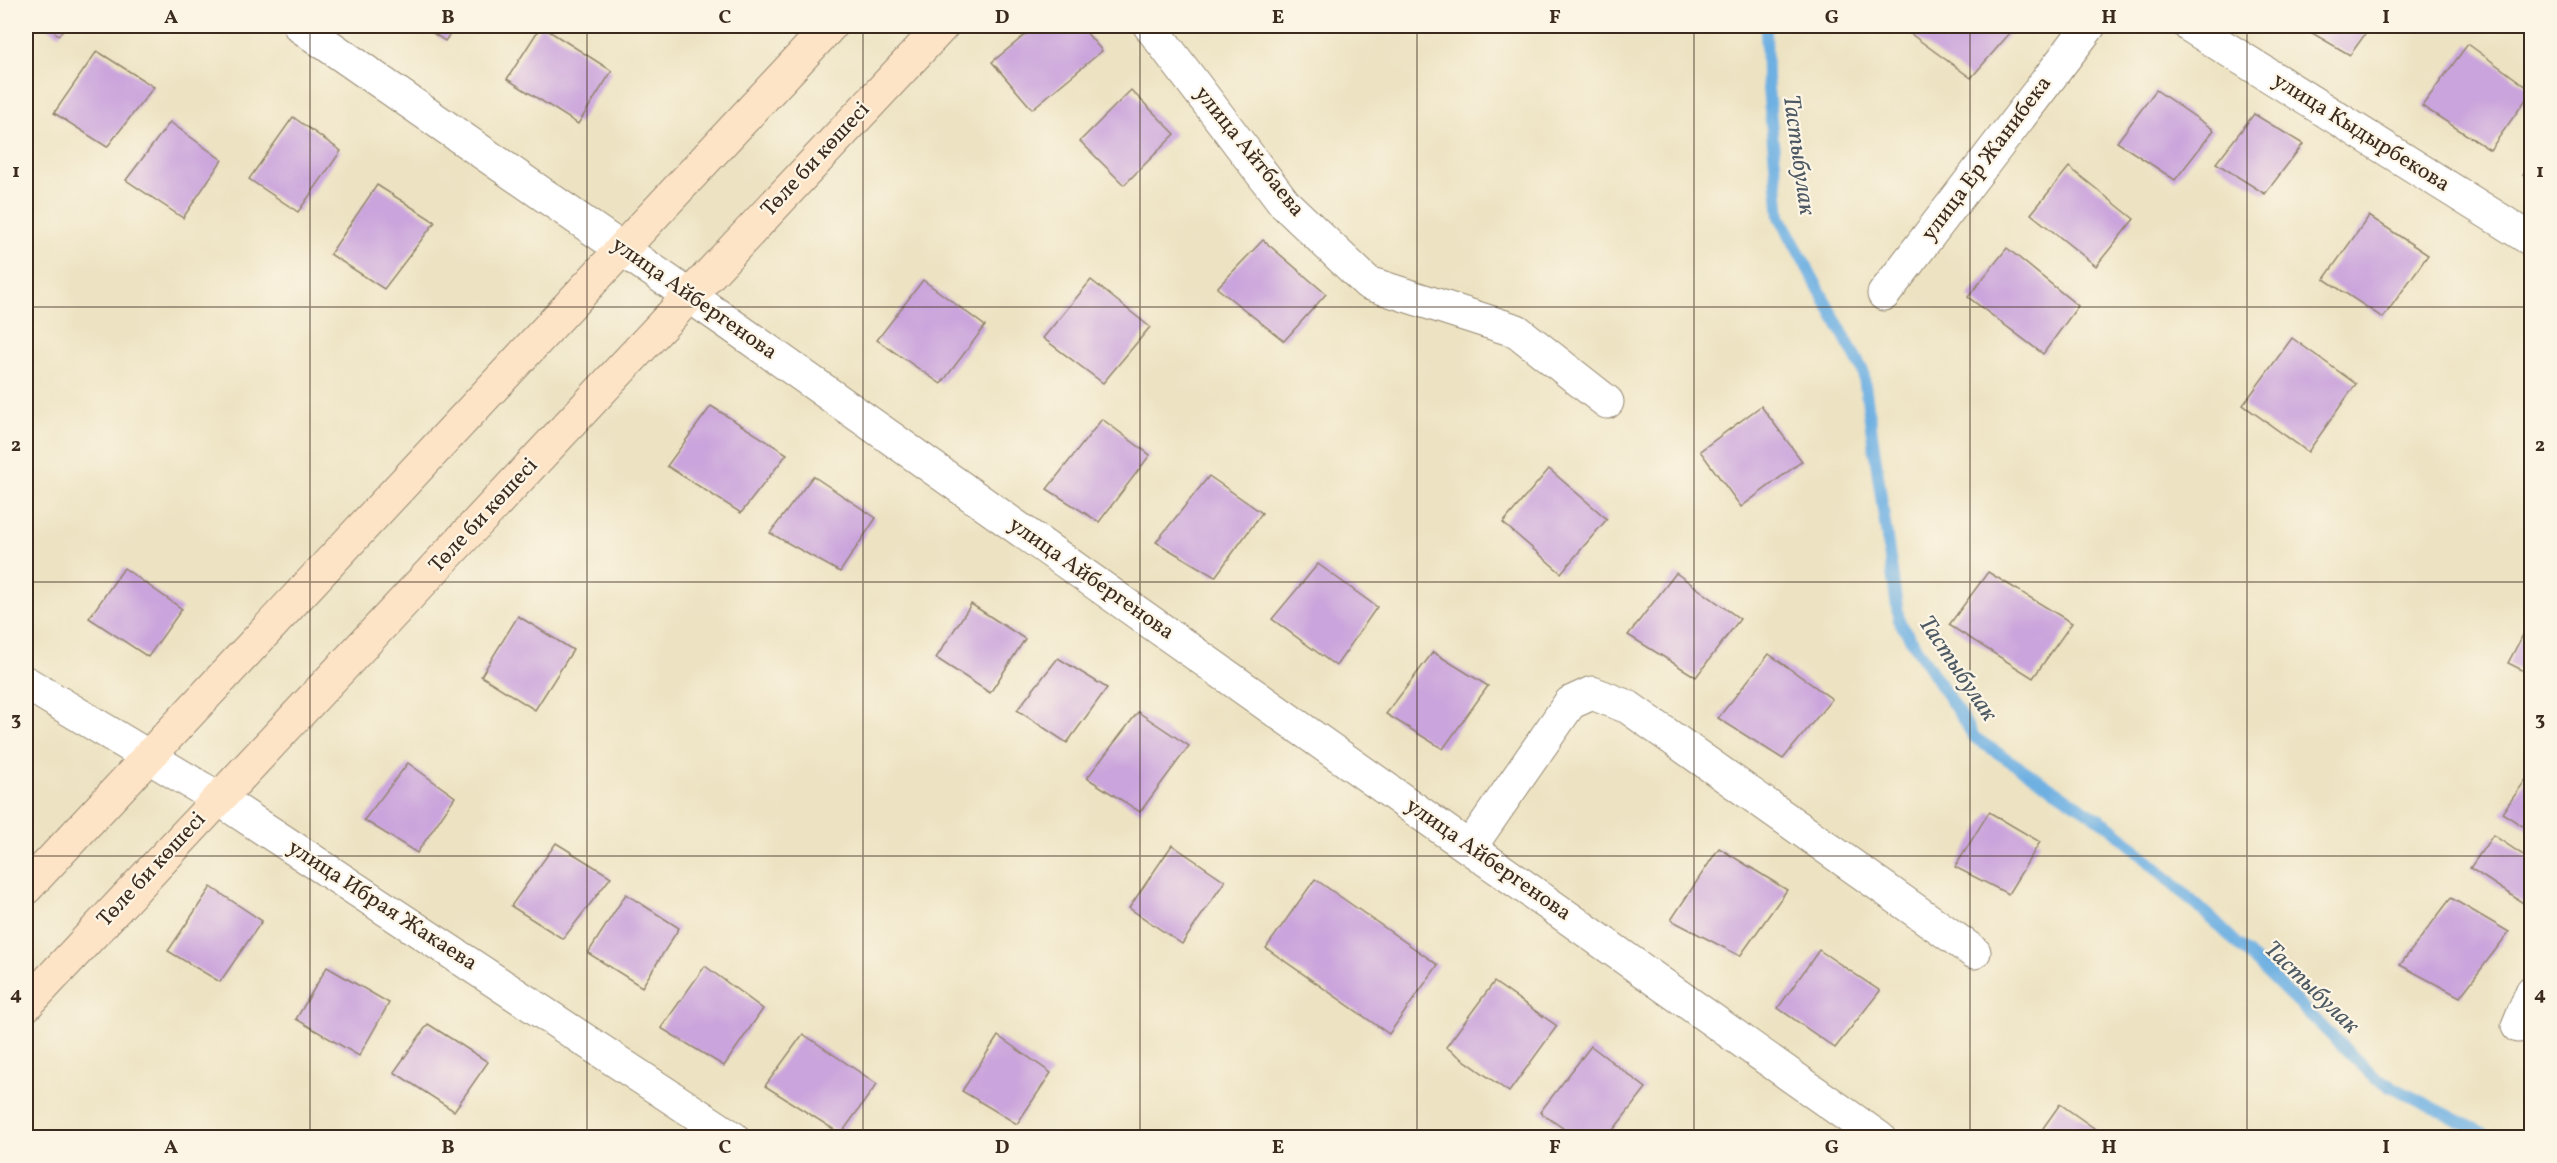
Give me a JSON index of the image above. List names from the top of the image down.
{
  "streets": {
    "main road": ["Төле би көшесі"],
    "street": [
      "улица Кыдырбекова",
      "улица Айтбаева",
      "улица Ер Жанибека",
      "улица Айбергенова",
      "улица Ибрая Жакаева"
    ]
  },
  "crossings": [
    ["Төле би көшесі", "улица Айбергенова"],
    ["Төле би көшесі", "улица Ибрая Жакаева"]
  ],
  "water": ["Тастыбулак"],
  "grid": {
    "columns": [
      "A",
      "B",
      "C",
      "D",
      "E",
      "F",
      "G",
      "H",
      "I"
    ],
    "rows": [
      "1",
      "2",
      "3",
      "4"
    ]
  }
}
